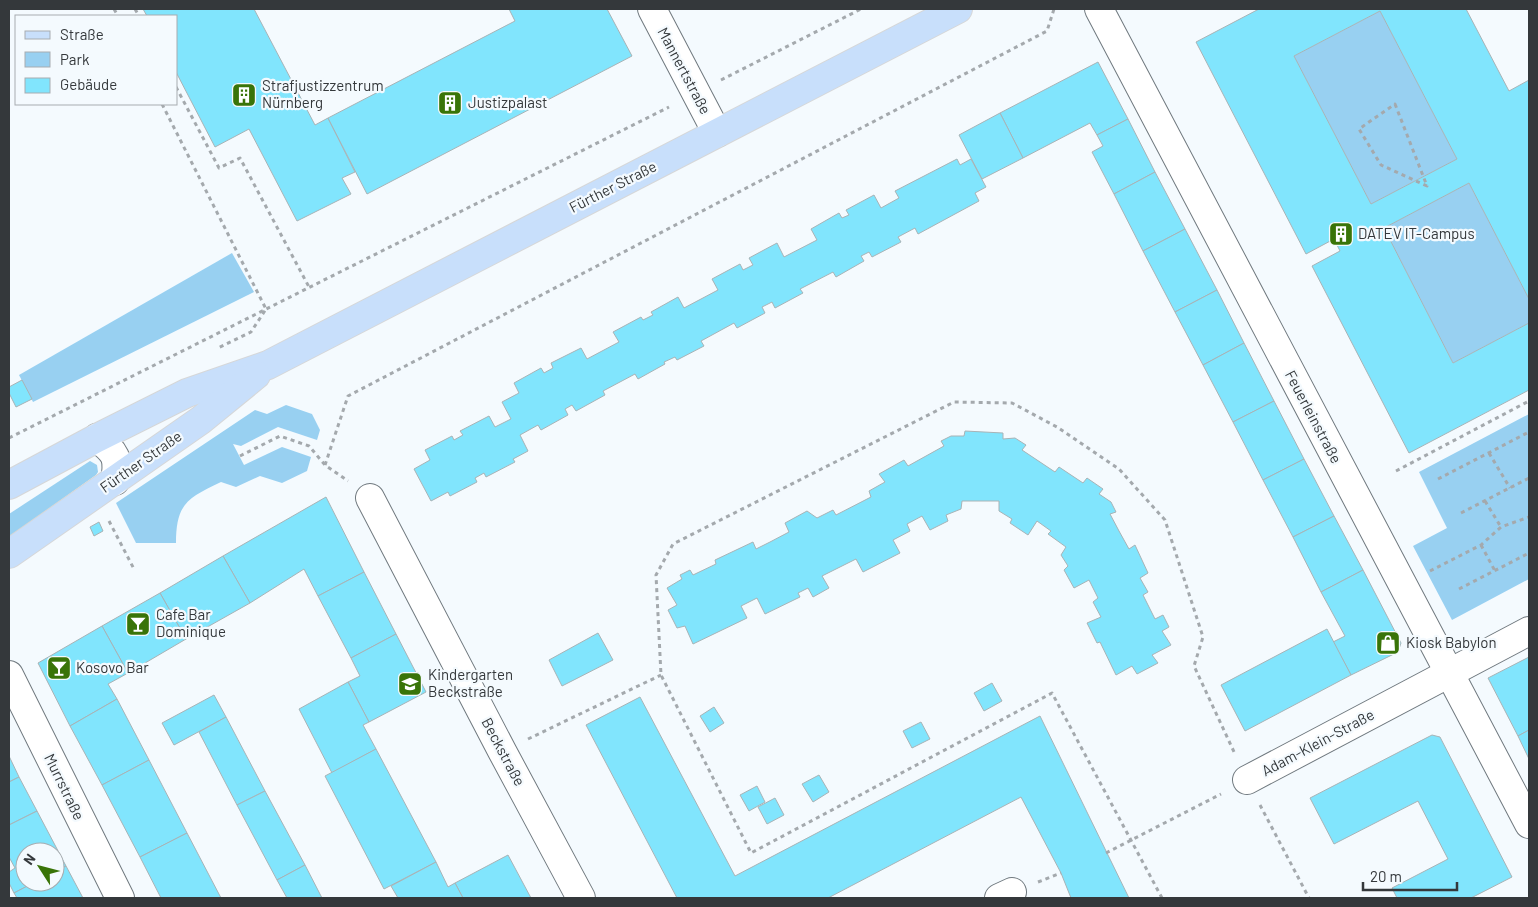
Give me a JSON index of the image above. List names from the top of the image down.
{
  "streets": {
    "main road": ["Fürther Straße"],
    "street": [
      "Mannertstraße",
      "Feuerleinstraße",
      "Adam-Klein-Straße",
      "Beckstraße",
      "Murrstraße"
    ]
  },
  "crossings": [
    ["Mannertstraße", "Fürther Straße"],
    ["Feuerleinstraße", "Adam-Klein-Straße"]
  ],
  "places": {
    "building": ["Strafjustizzentrum Nürnberg", "Justizpalast", "DATEV IT-Campus"],
    "bar": ["Cafe Bar Dominique", "Kosovo Bar"],
    "shop": ["Kiosk Babylon"],
    "school or university": ["Kindergarten Beckstraße"]
  },
  "legend": ["Straße", "Park", "Gebäude"],
  "scale_bar": "20 m",
  "north": "top left"
}
